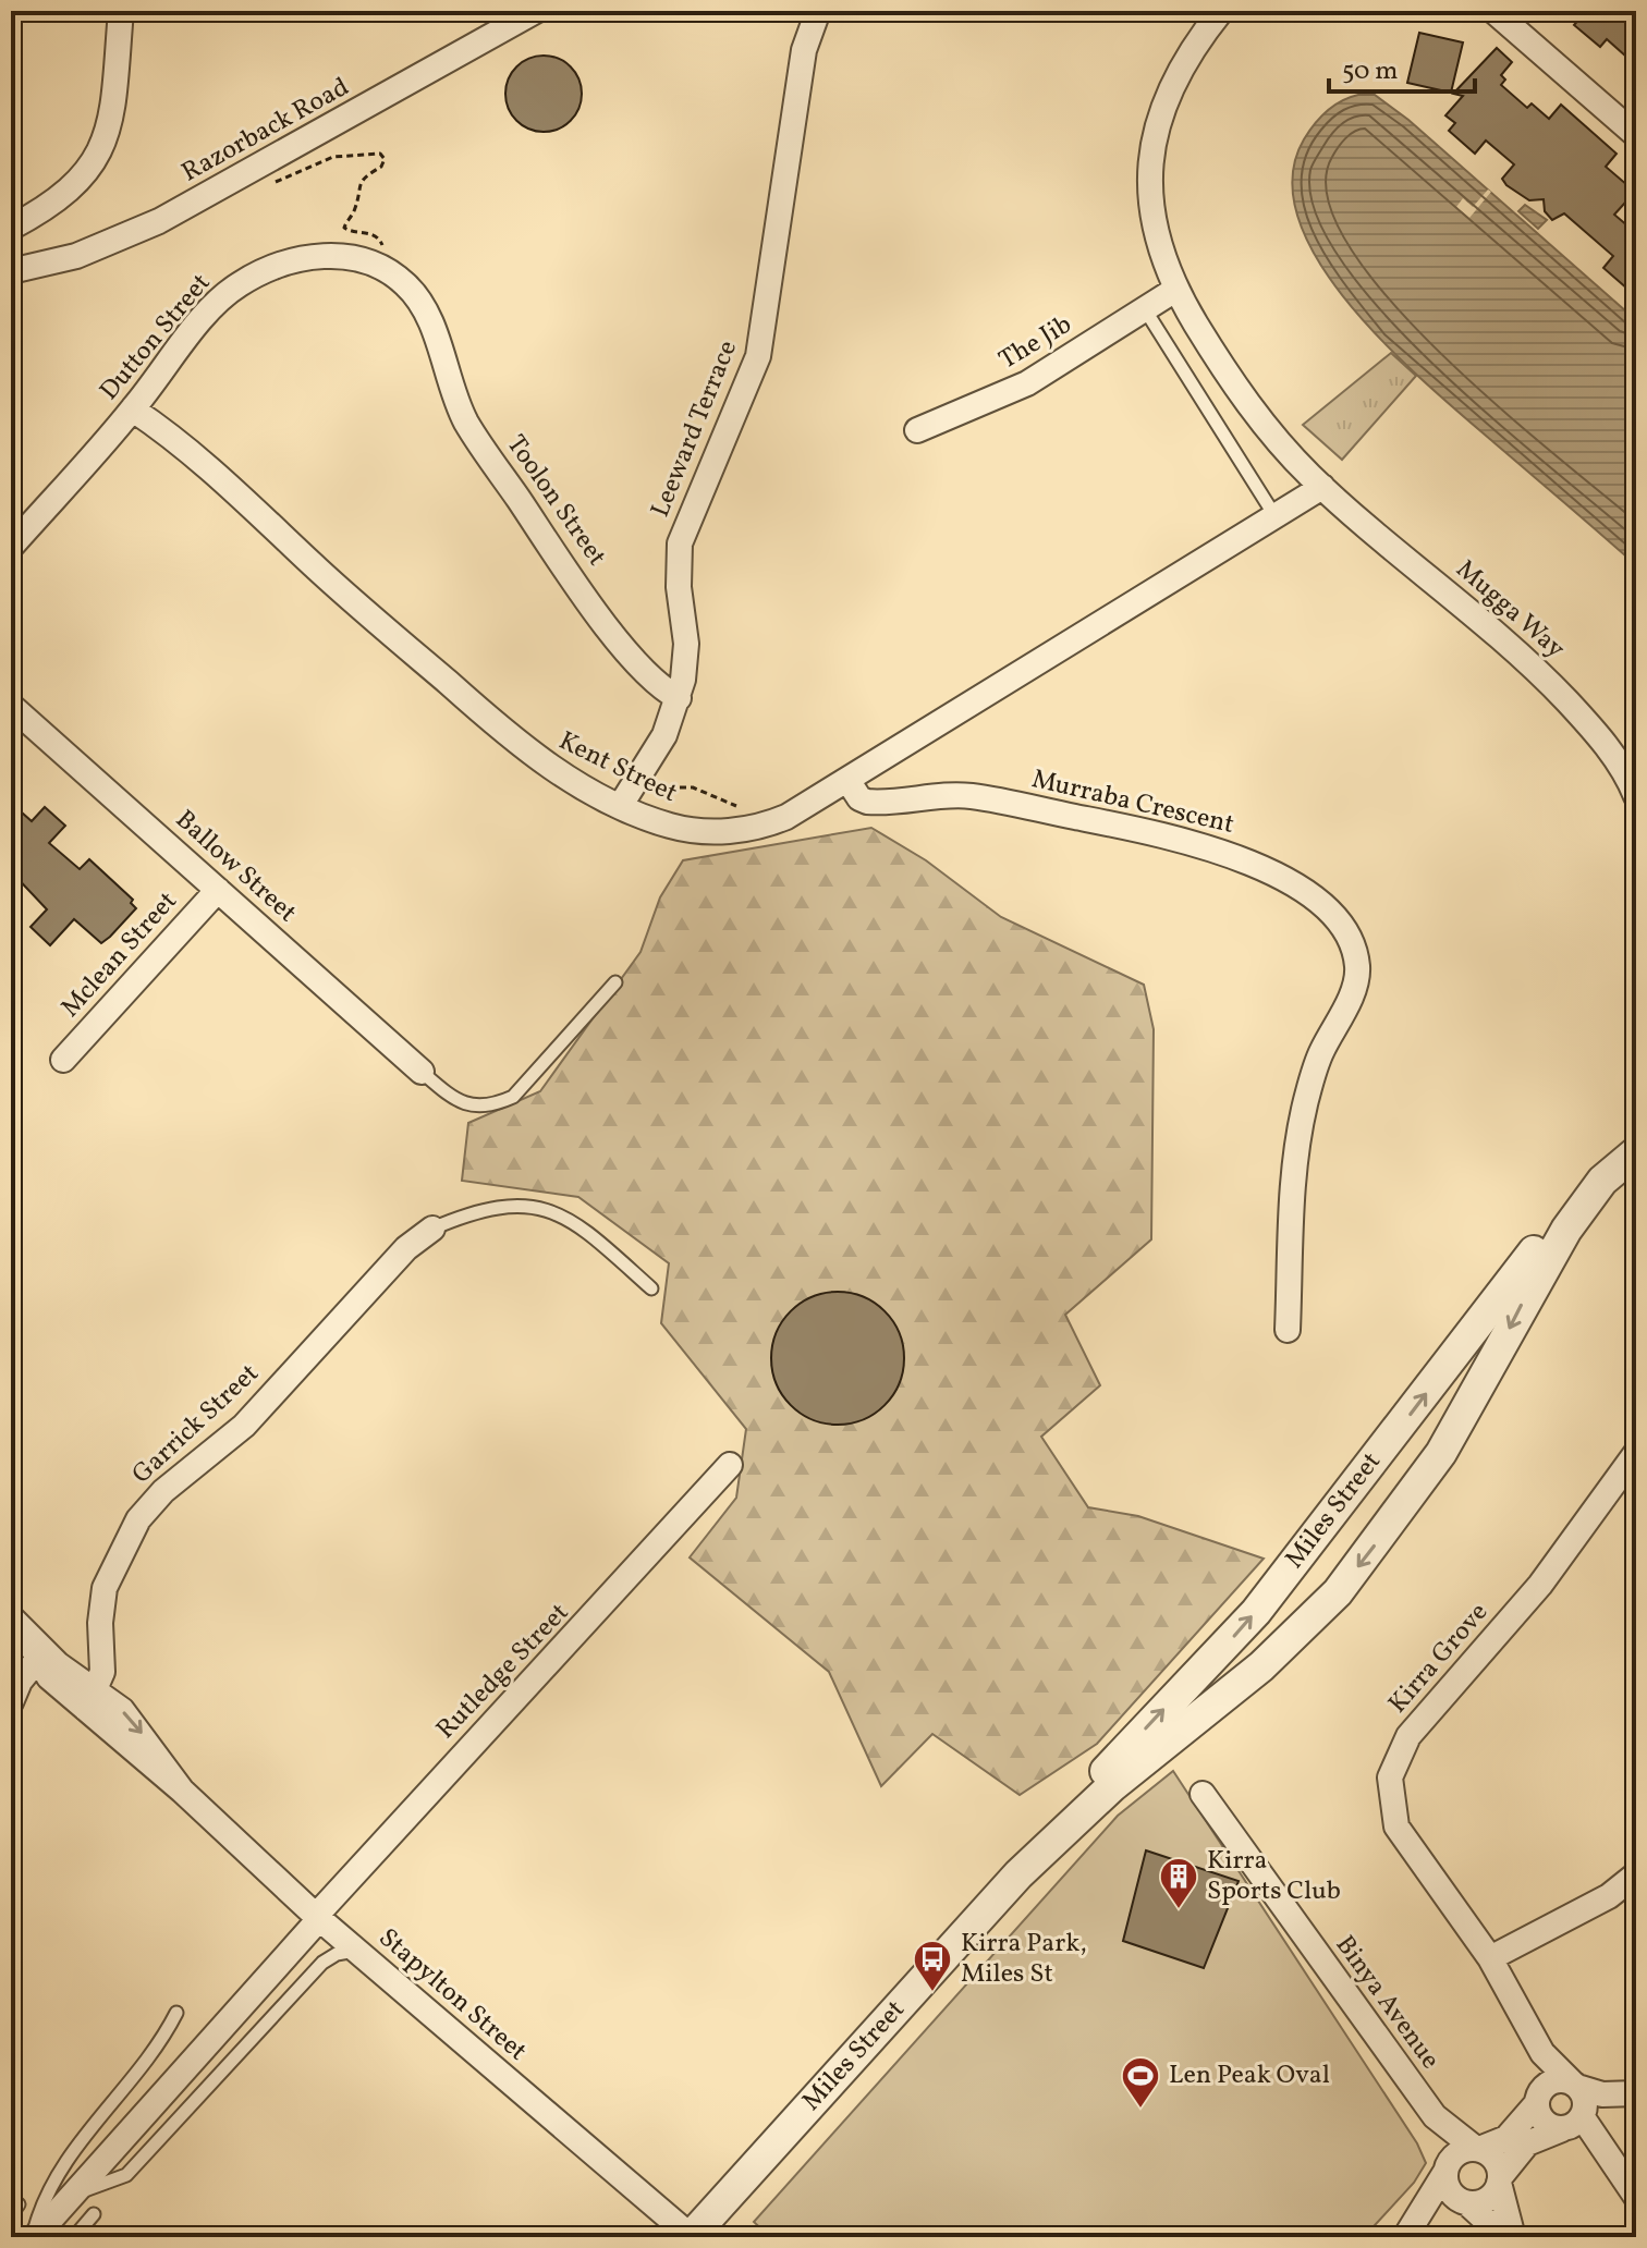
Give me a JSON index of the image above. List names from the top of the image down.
{
  "streets": {
    "street": [
      "Razorback Road",
      "Dutton Street",
      "The Jib",
      "Leeward Terrace",
      "Toolon Street",
      "Mugga Way",
      "Kent Street",
      "Murraba Crescent",
      "Ballow Street",
      "Mclean Street",
      "Garrick Street",
      "Miles Street",
      "Kirra Grove",
      "Rutledge Street",
      "Stapylton Street",
      "Binya Avenue"
    ]
  },
  "crossings": [
    ["Dutton Street", "Toolon Street"],
    ["Dutton Street", "Kent Street"],
    ["The Jib", "Mugga Way"],
    ["Leeward Terrace", "Toolon Street"],
    ["Leeward Terrace", "Kent Street"],
    ["Mugga Way", "Kent Street"],
    ["Kent Street", "Murraba Crescent"],
    ["Ballow Street", "Mclean Street"],
    ["Garrick Street", "Stapylton Street"],
    ["Miles Street", "Stapylton Street"],
    ["Rutledge Street", "Stapylton Street"]
  ],
  "places": {
    "building": ["Kirra Sports Club"],
    "bus stop": ["Kirra Park, Miles St"],
    "sports": ["Len Peak Oval"]
  },
  "scale_bar": "50 m"
}
